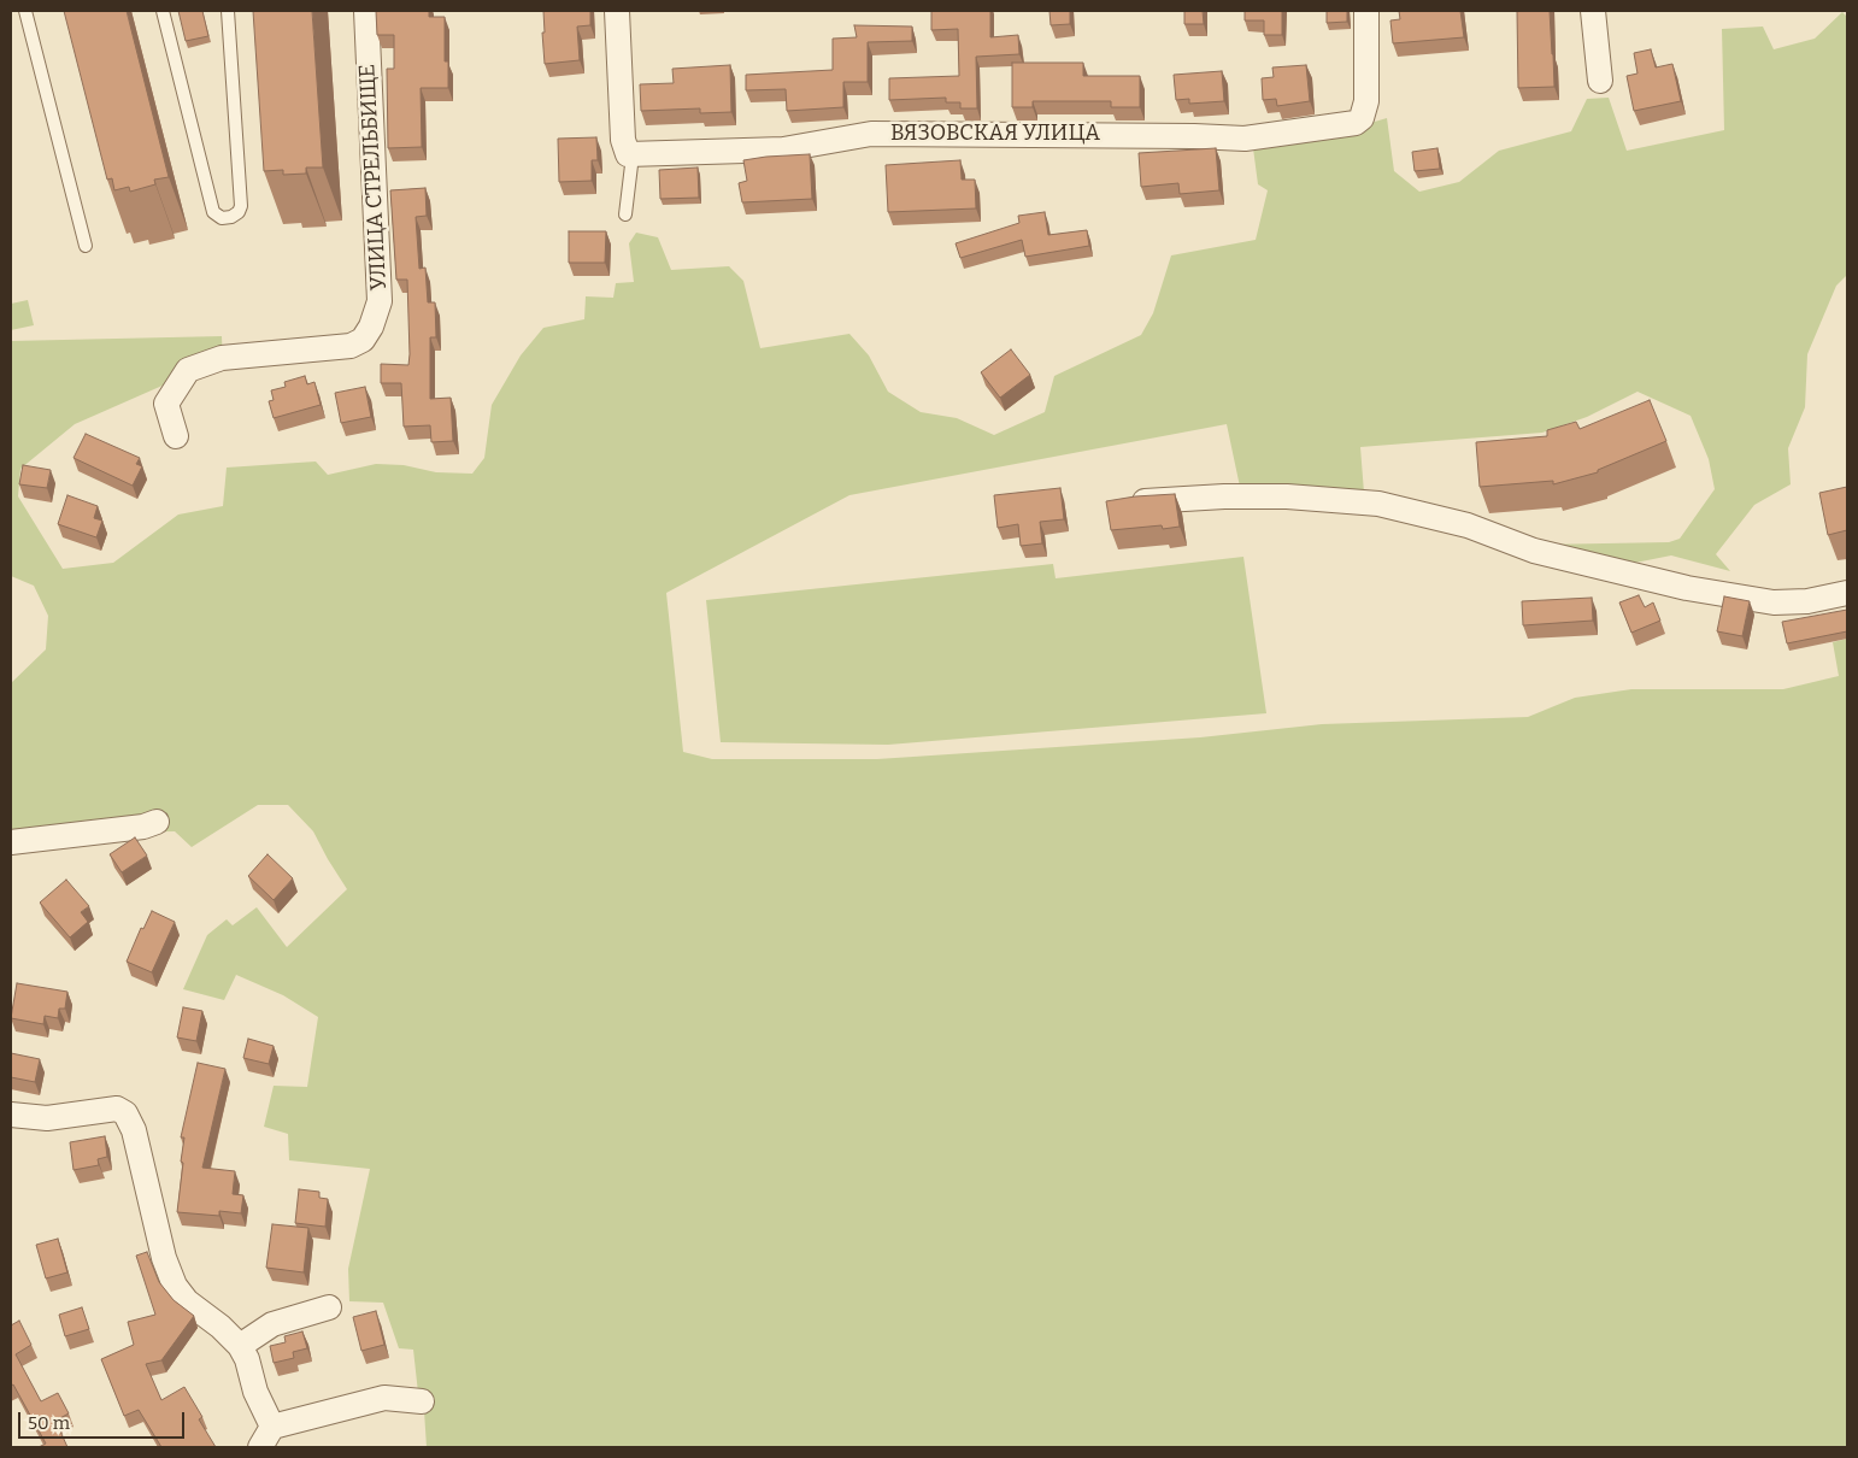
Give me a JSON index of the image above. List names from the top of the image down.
{
  "streets": {
    "street": ["ВЯЗОВСКАЯ УЛИЦА", "УЛИЦА СТРЕЛЬБИЩЕ"]
  },
  "scale_bar": "50 m"
}
